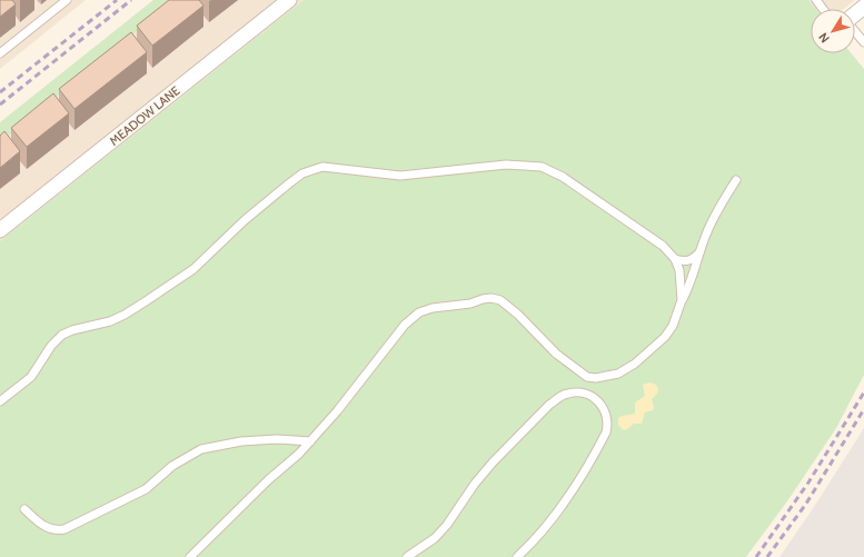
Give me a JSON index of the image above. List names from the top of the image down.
{
  "streets": {
    "street": ["MEADOW LANE"]
  },
  "north": "bottom left"
}
